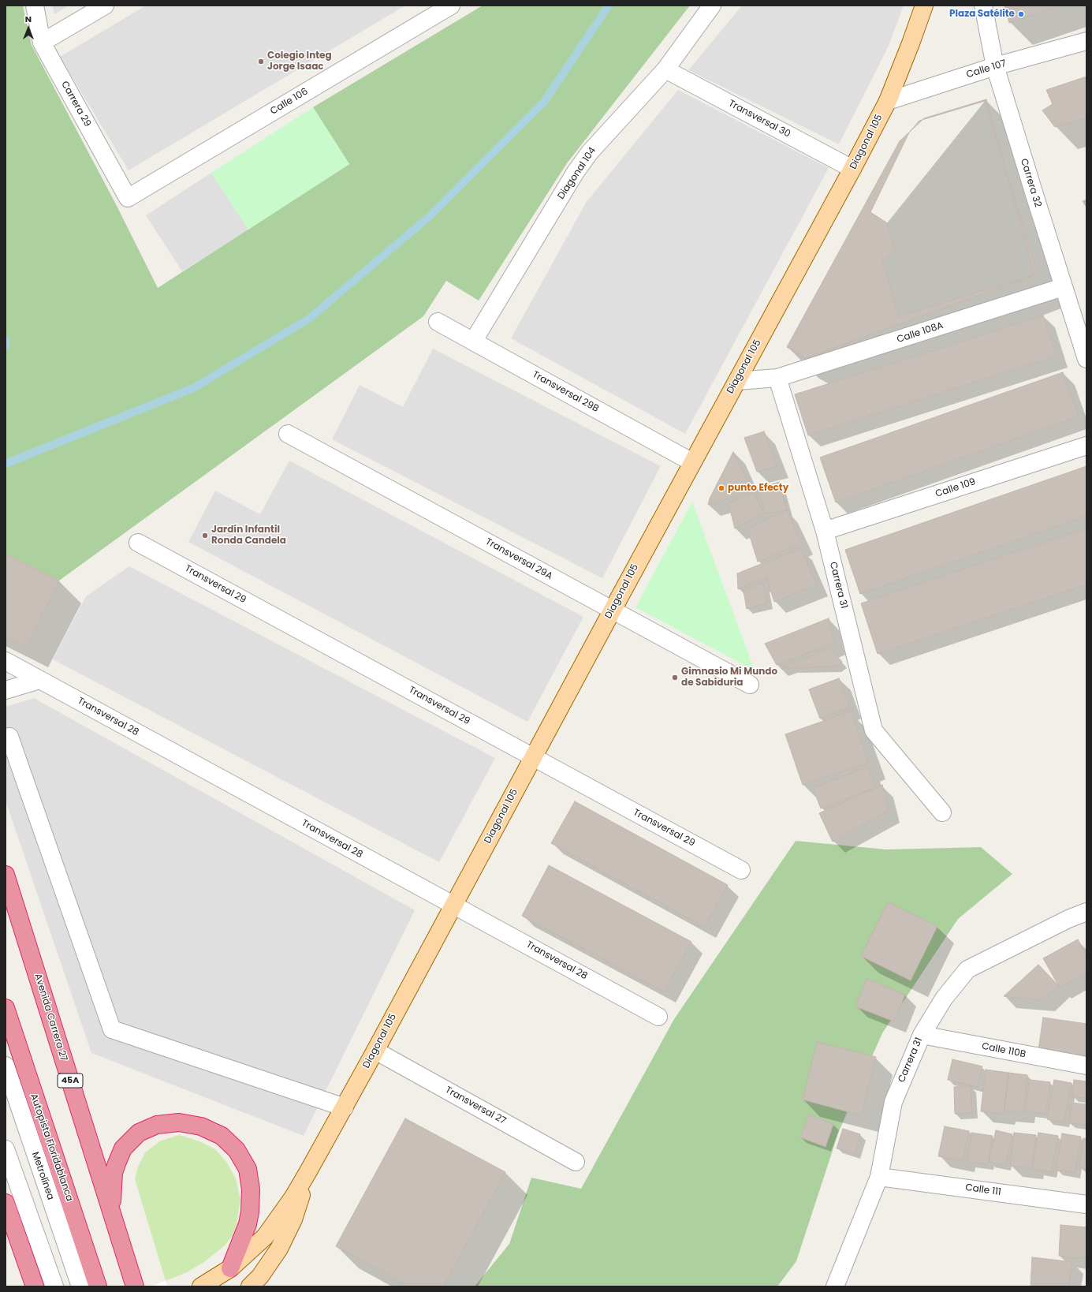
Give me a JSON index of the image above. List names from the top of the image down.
{
  "streets": {
    "highway": ["Avenida Carrera 27", "45A", "Autopista Floridablanca"],
    "main road": ["Diagonal 105"],
    "street": [
      "Calle 107",
      "Calle 106",
      "Carrera 29",
      "Transversal 30",
      "Diagonal 104",
      "Carrera 32",
      "Calle 108A",
      "Transversal 29B",
      "Calle 109",
      "Transversal 29A",
      "Transversal 29",
      "Carrera 31",
      "Transversal 28",
      "Calle 110B",
      "Transversal 27",
      "Metrolínea",
      "Calle 111"
    ]
  },
  "crossings": [
    ["Calle 107", "Diagonal 105"],
    ["Calle 107", "Carrera 32"],
    ["Calle 106", "Carrera 29"],
    ["Transversal 30", "Diagonal 105"],
    ["Transversal 30", "Diagonal 104"],
    ["Diagonal 105", "Transversal 29B"],
    ["Diagonal 105", "Transversal 29A"],
    ["Diagonal 105", "Transversal 29"],
    ["Diagonal 105", "Transversal 28"],
    ["Diagonal 105", "Transversal 27"],
    ["Diagonal 104", "Transversal 29B"],
    ["Carrera 32", "Calle 108A"],
    ["Calle 108A", "Carrera 31"],
    ["Calle 109", "Carrera 31"],
    ["Carrera 31", "Calle 110B"],
    ["Carrera 31", "Calle 111"]
  ],
  "places": [
    "Plaza Satélite",
    "Colegio Integ Jorge Isaac",
    "punto Efecty",
    "Jardín Infantil Ronda Candela",
    "Gimnasio Mi Mundo de Sabiduria"
  ],
  "north": "top"
}
